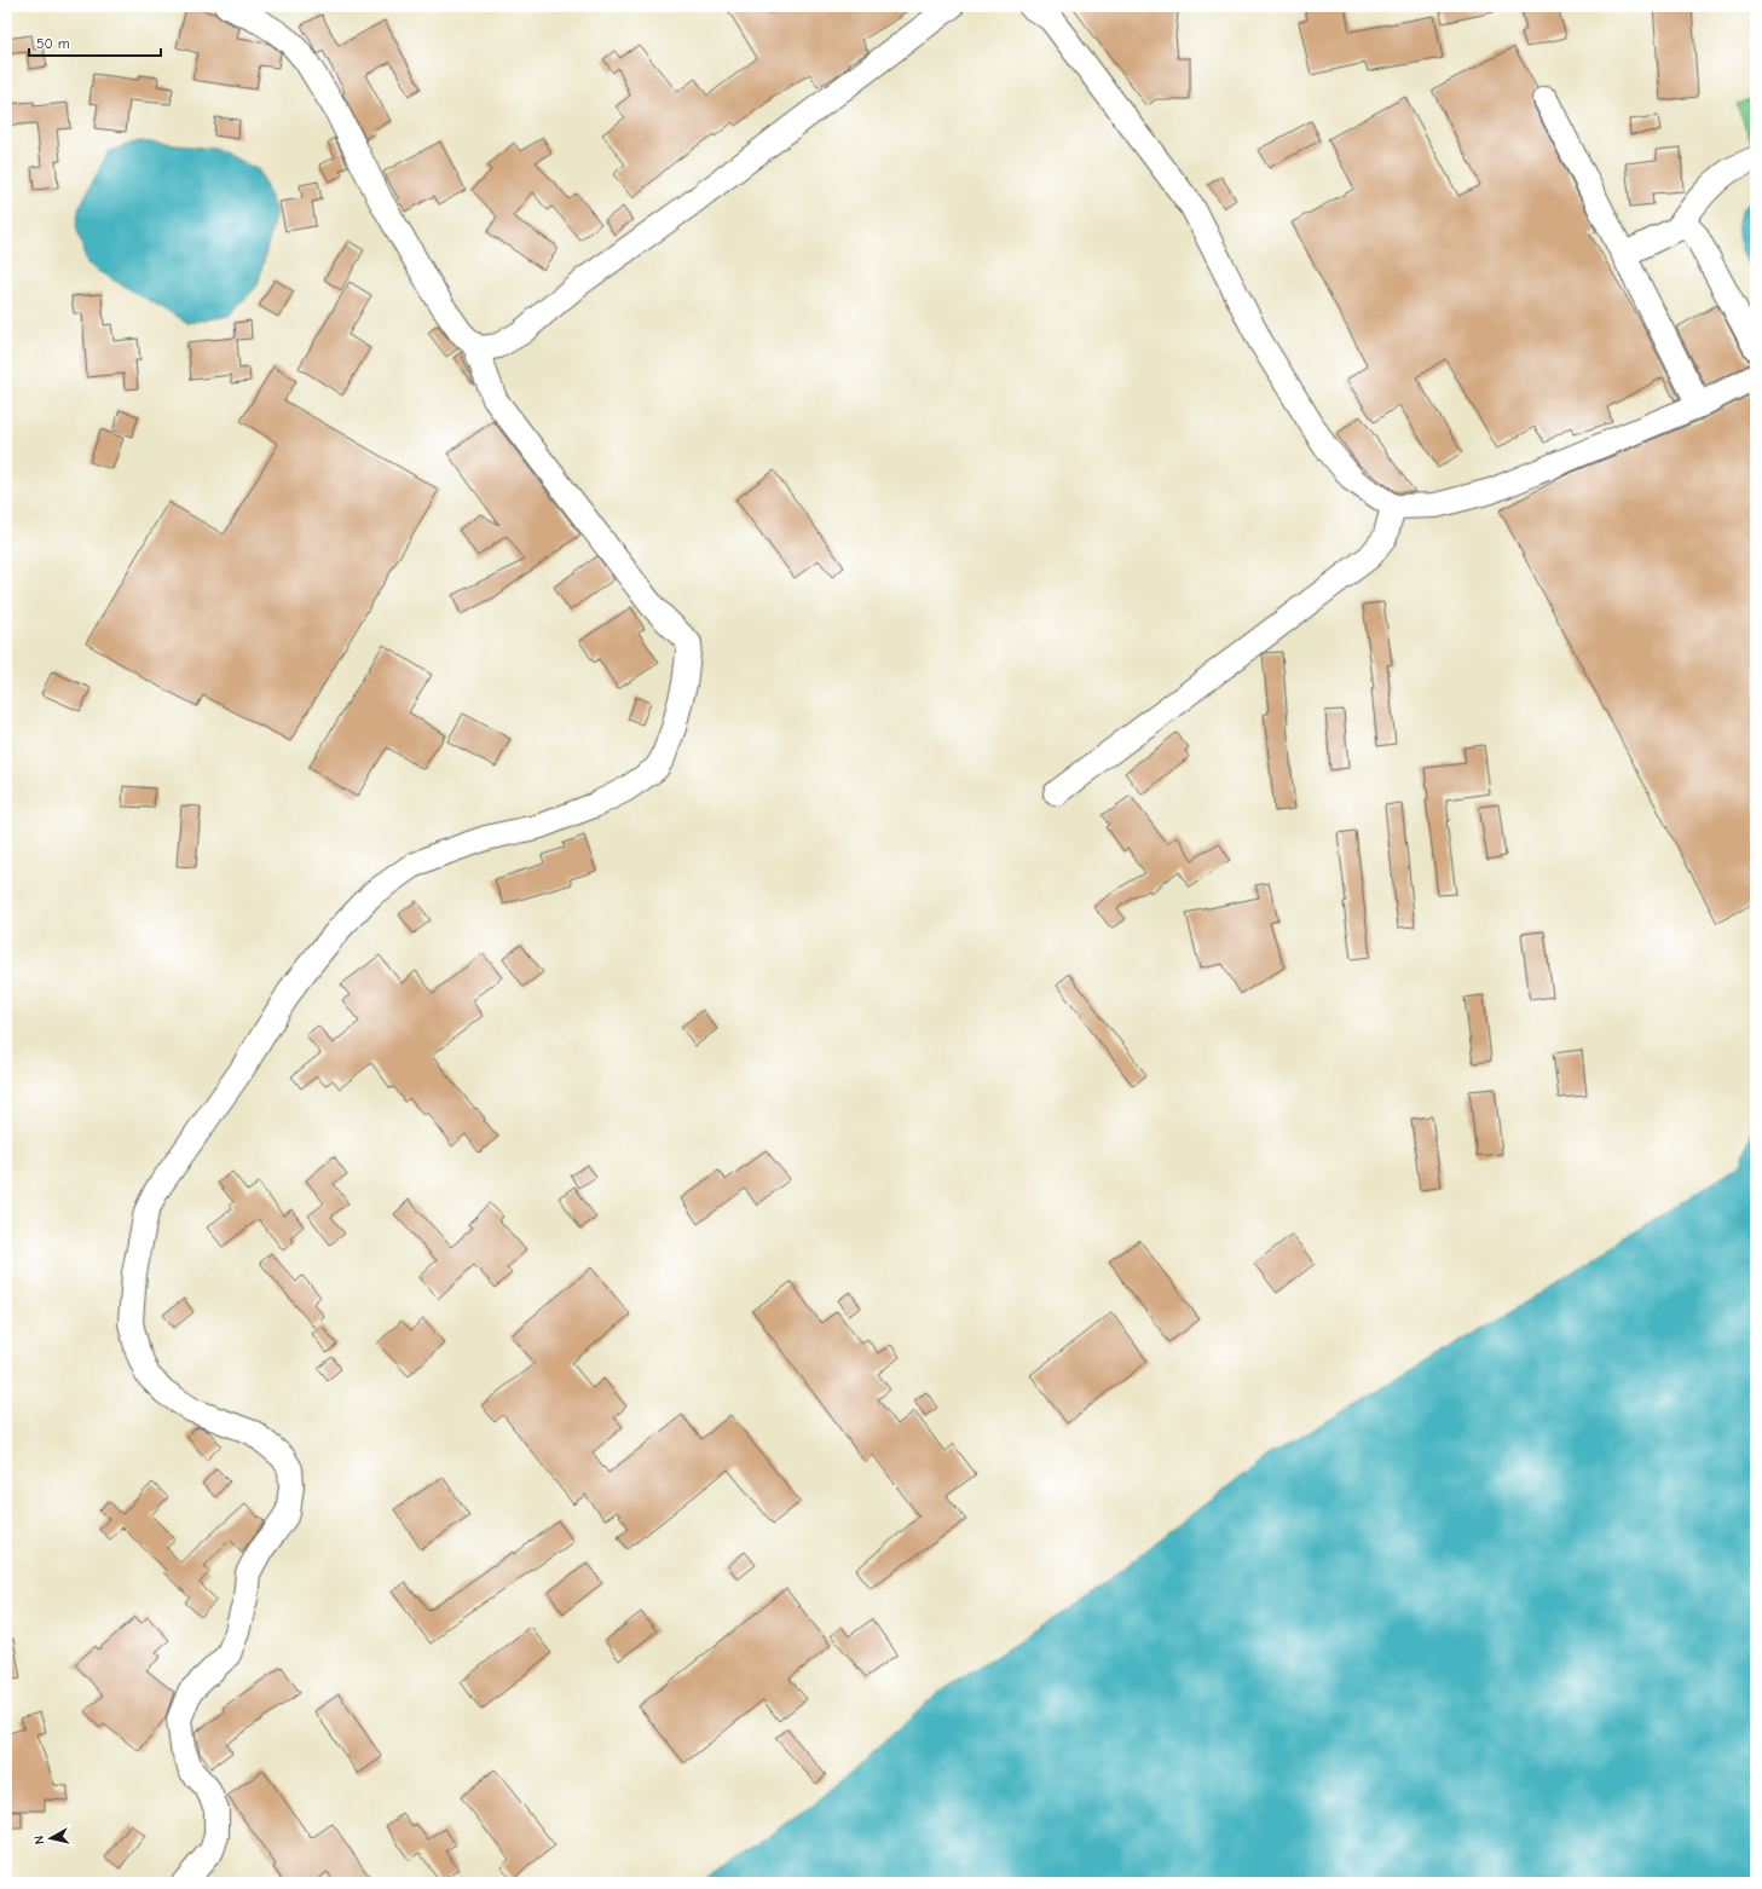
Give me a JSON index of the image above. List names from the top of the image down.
{
  "scale_bar": "50 m",
  "north": "left"
}
